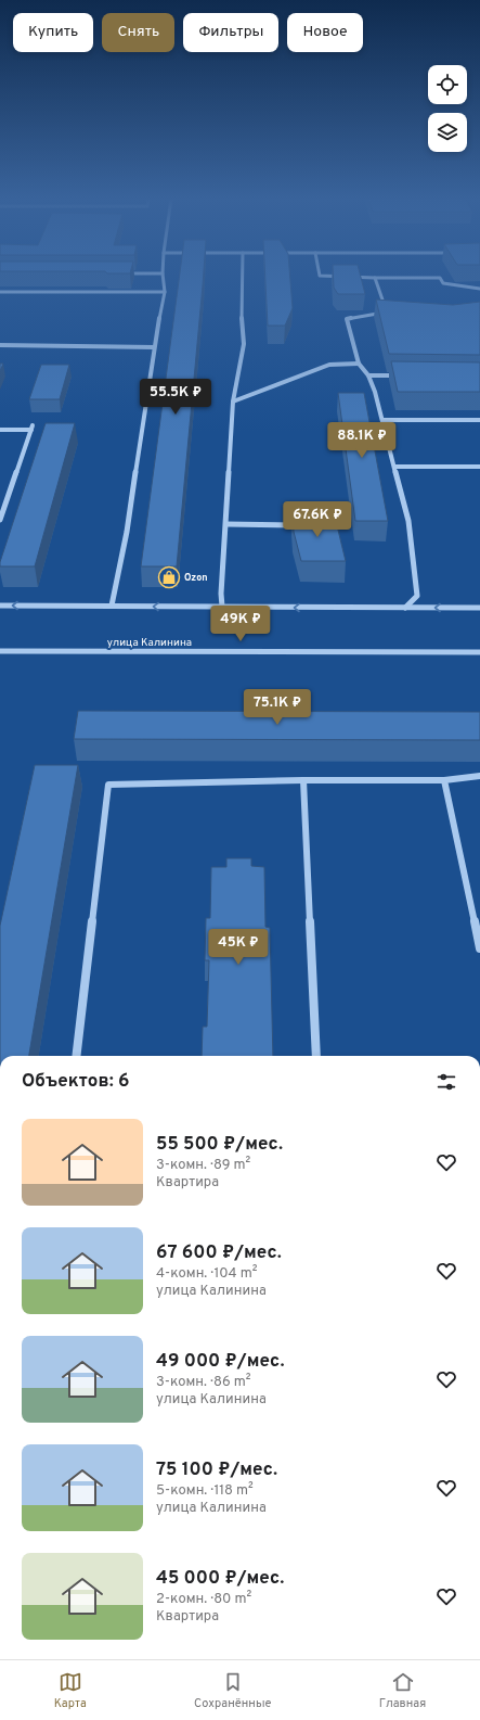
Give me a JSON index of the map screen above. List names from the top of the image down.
{
  "streets": {
    "street": ["улица Калинина"]
  },
  "places": {
    "shop": ["Ozon"]
  },
  "page": {
    "chip": [
      "Купить",
      "Снять",
      "Фильтры",
      "Новое"
    ],
    "price": [
      "55.5K ₽",
      "88.1K ₽",
      "67.6K ₽",
      "49K ₽",
      "75.1K ₽",
      "45K ₽"
    ],
    "heading": "Объектов: 6",
    "list": [
      {
        "name": "55 500 ₽/мес.",
        "note": "3-комн. · 89 m² · Квартира"
      },
      {
        "name": "67 600 ₽/мес.",
        "note": "4-комн. · 104 m² · улица Калинина"
      },
      {
        "name": "49 000 ₽/мес.",
        "note": "3-комн. · 86 m² · улица Калинина"
      },
      {
        "name": "75 100 ₽/мес.",
        "note": "5-комн. · 118 m² · улица Калинина"
      },
      {
        "name": "45 000 ₽/мес.",
        "note": "2-комн. · 80 m² · Квартира"
      }
    ],
    "tabs": ["Карта", "Сохранённые", "Главная"]
  }
}
